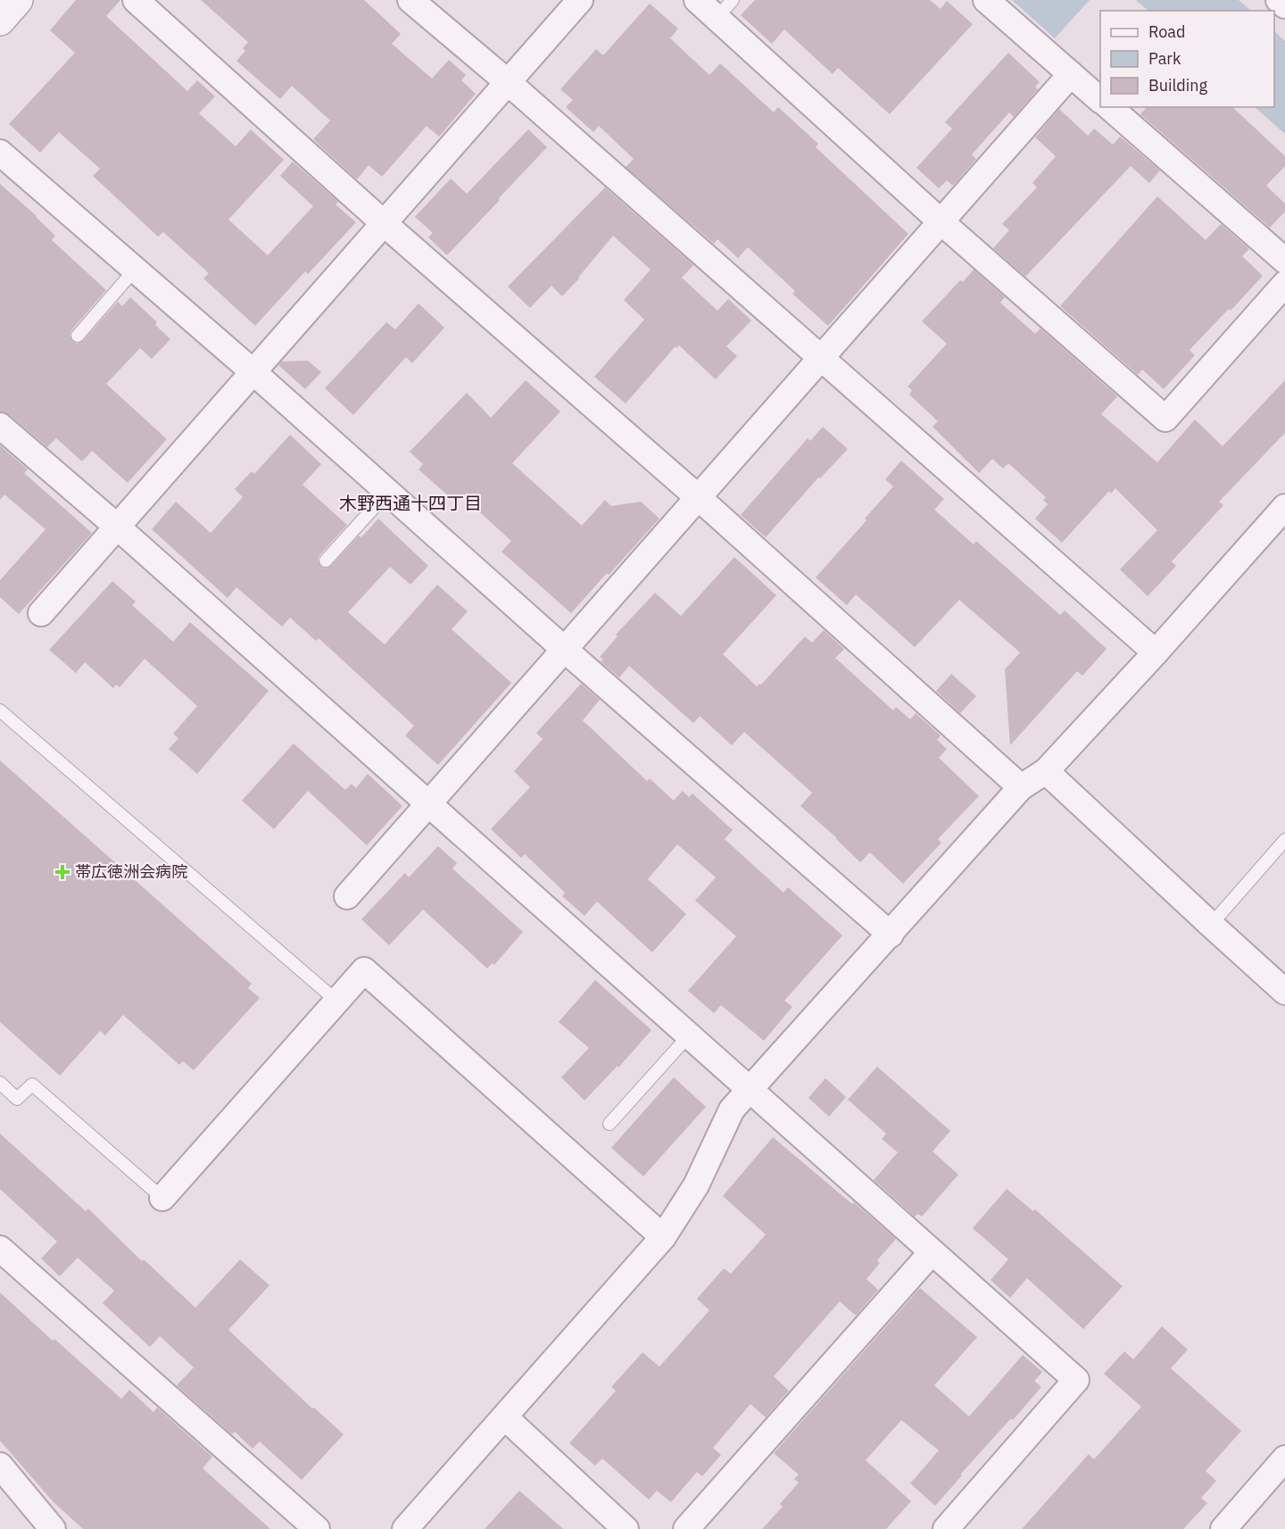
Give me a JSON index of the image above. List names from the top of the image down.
{
  "districts": ["木野西通十四丁目"],
  "places": {
    "health": ["帯広徳洲会病院"]
  },
  "legend": ["Road", "Park", "Building"]
}
